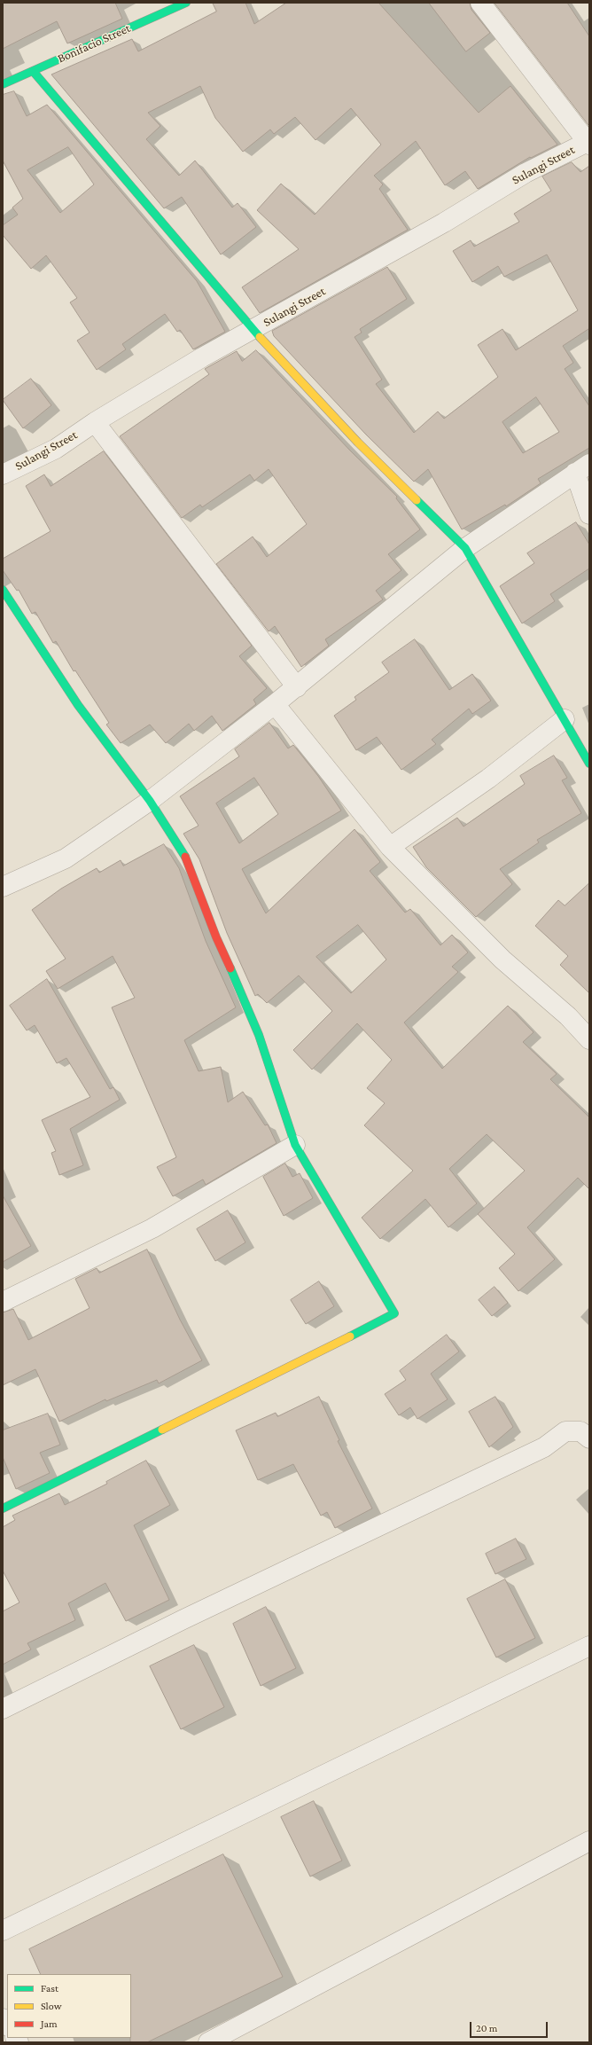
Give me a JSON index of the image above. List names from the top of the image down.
{
  "streets": {
    "street": ["Bonifacio Street", "Sulangi Street"]
  },
  "legend": ["Fast", "Slow", "Jam"],
  "scale_bar": "20 m"
}
